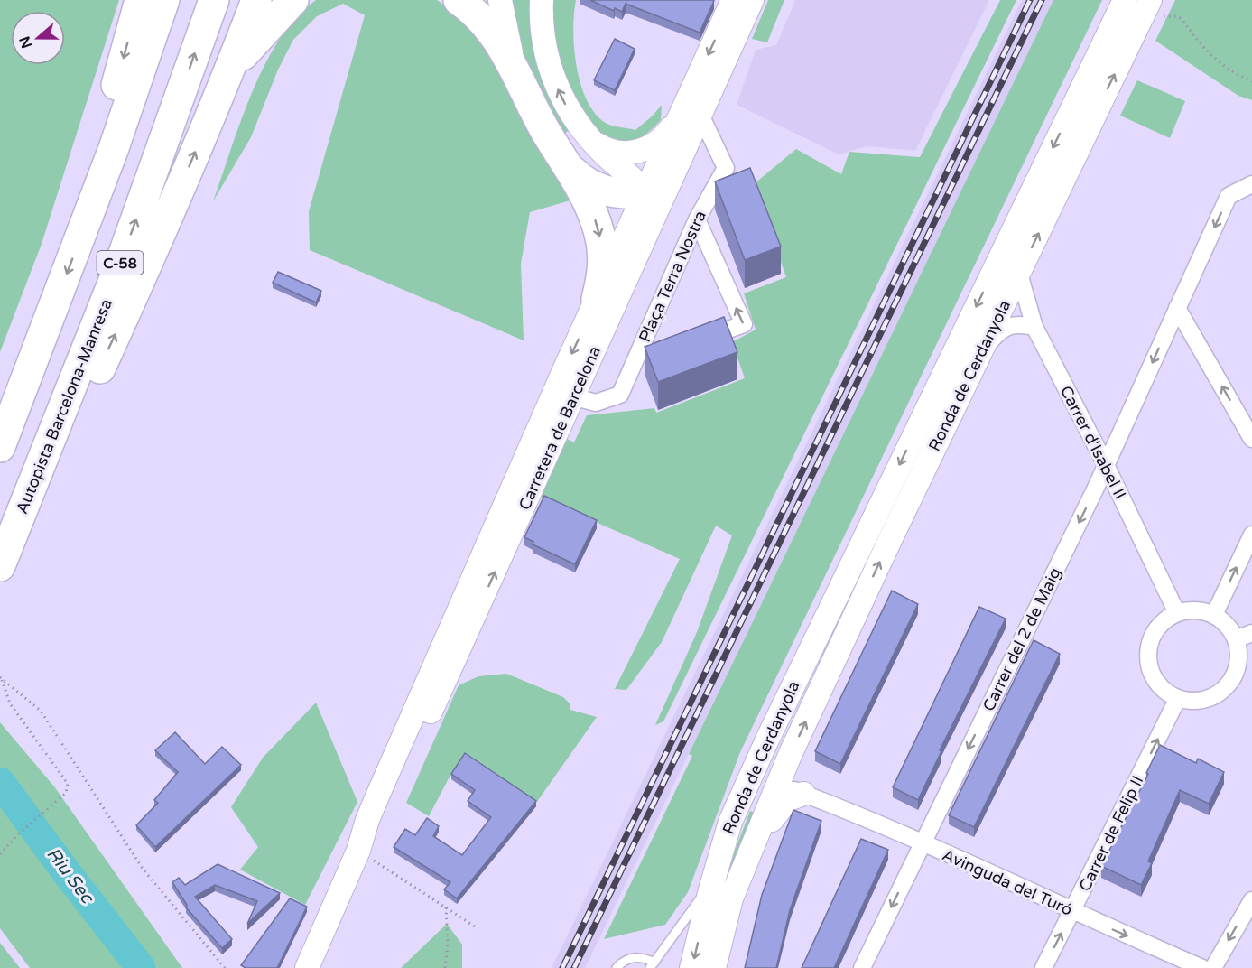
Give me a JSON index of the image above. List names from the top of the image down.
{
  "streets": {
    "highway": ["C-58", "Autopista Barcelona-Manresa"],
    "main road": ["Ronda de Cerdanyola", "Carretera de Barcelona"],
    "street": [
      "Plaça Terra Nostra",
      "Carrer d'Isabel II",
      "Carrer del 2 de Maig",
      "Carrer de Felip II",
      "Avinguda del Turó"
    ]
  },
  "crossings": [
    ["Plaça Terra Nostra", "Carretera de Barcelona"],
    ["Ronda de Cerdanyola", "Carrer d'Isabel II"],
    ["Ronda de Cerdanyola", "Avinguda del Turó"],
    ["Carrer d'Isabel II", "Carrer del 2 de Maig"],
    ["Carrer d'Isabel II", "Carrer de Felip II"],
    ["Carrer del 2 de Maig", "Avinguda del Turó"],
    ["Carrer de Felip II", "Avinguda del Turó"]
  ],
  "one_way": ["Carrer del 2 de Maig", "Carrer de Felip II"],
  "water": ["Riu Sec"],
  "north": "left"
}
